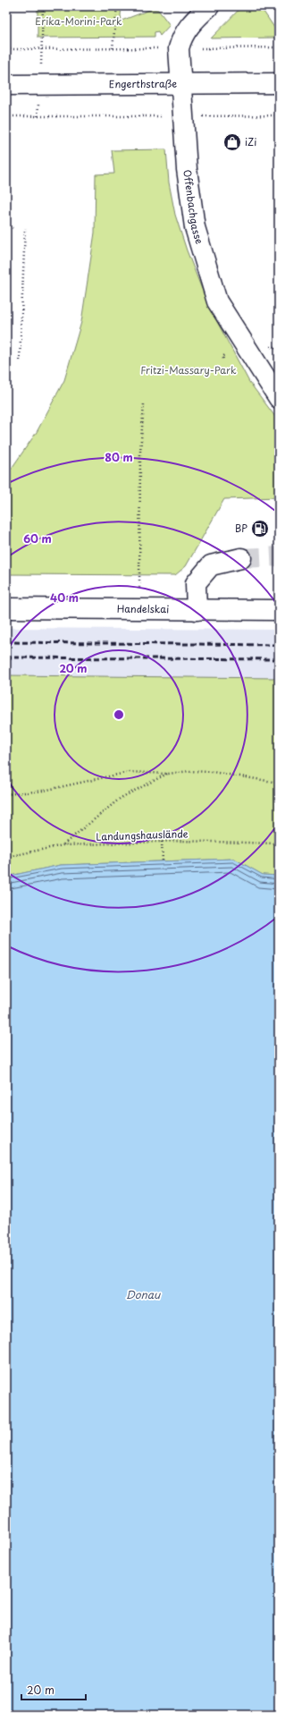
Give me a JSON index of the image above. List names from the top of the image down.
{
  "streets": {
    "street": ["Engerthstraße", "Offenbachgasse", "Handelskai"],
    "path": ["Landungshauslände"]
  },
  "crossings": [
    ["Engerthstraße", "Offenbachgasse"]
  ],
  "water": ["Donau"],
  "parks": ["Erika-Morini-Park", "Fritzi-Massary-Park"],
  "places": {
    "shop": ["iZi"],
    "fuel station": ["BP"]
  },
  "scale_bar": "20 m",
  "rings": [
    "80 m",
    "60 m",
    "40 m",
    "20 m"
  ]
}
